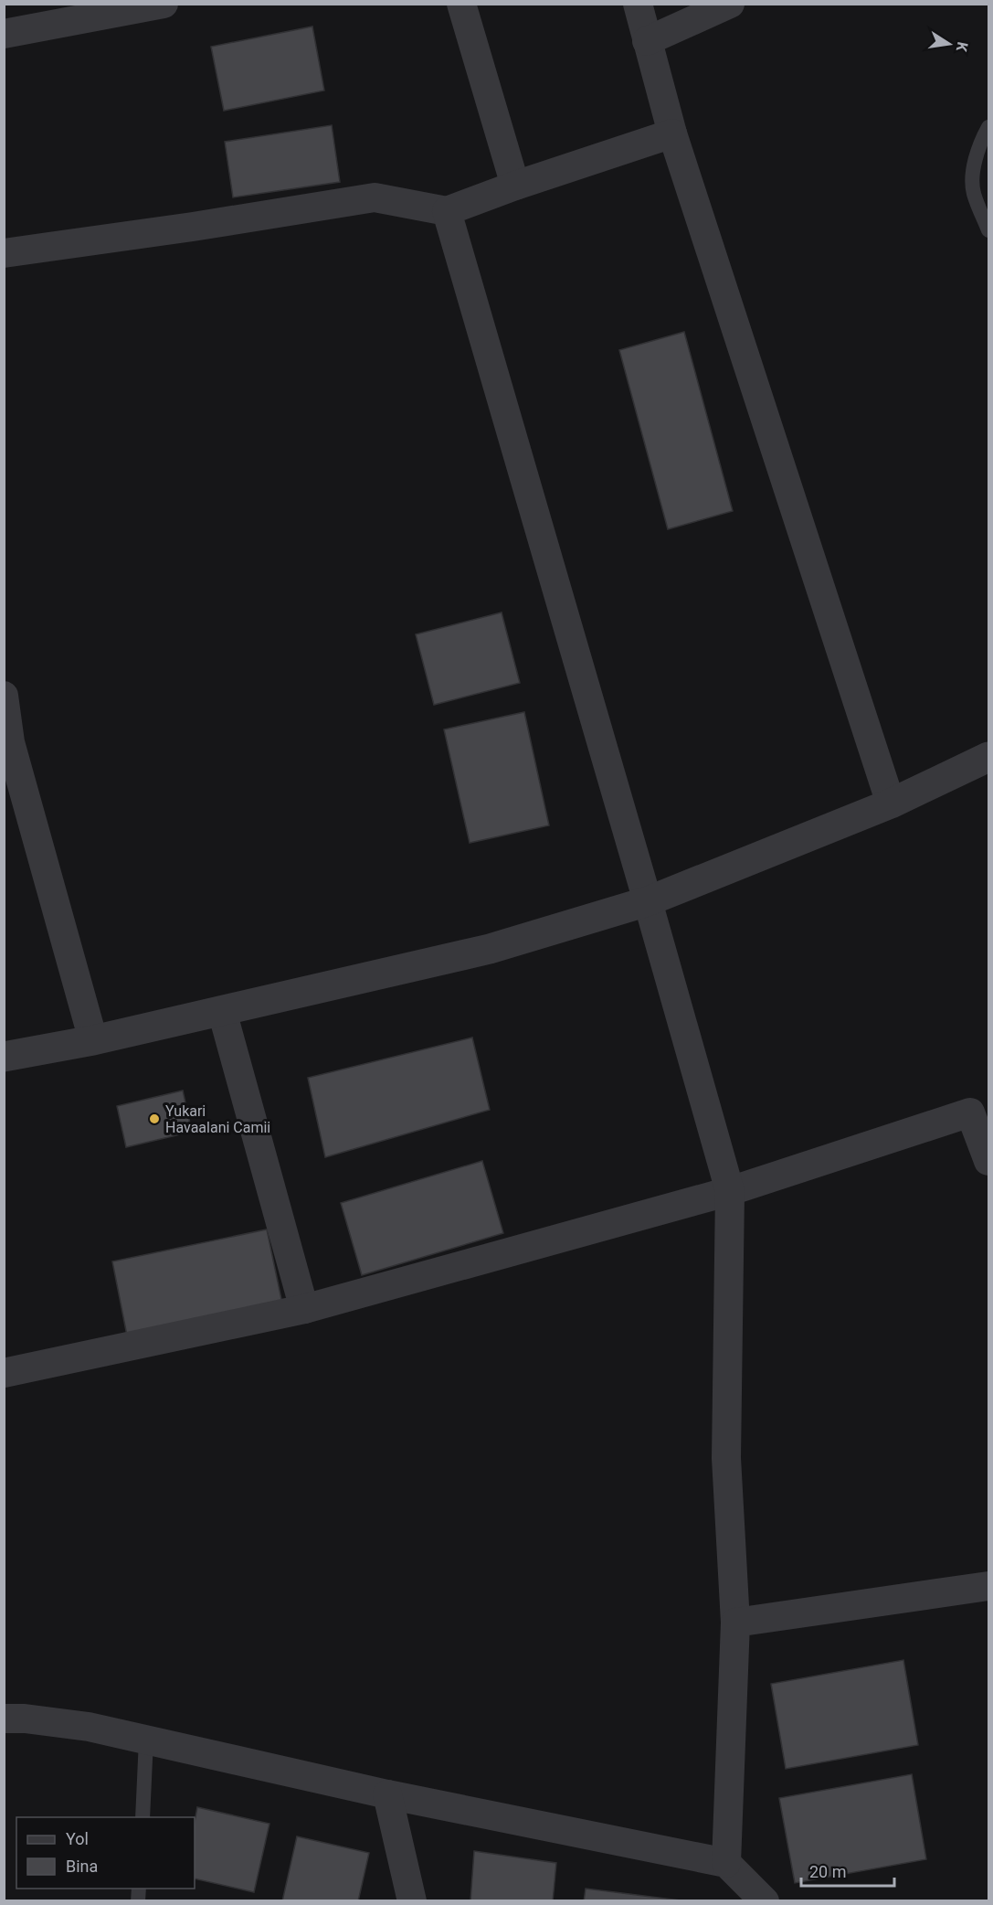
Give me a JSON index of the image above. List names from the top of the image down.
{
  "places": ["Yukari Havaalani Camii"],
  "legend": ["Yol", "Bina"],
  "scale_bar": "20 m",
  "north": "right"
}
